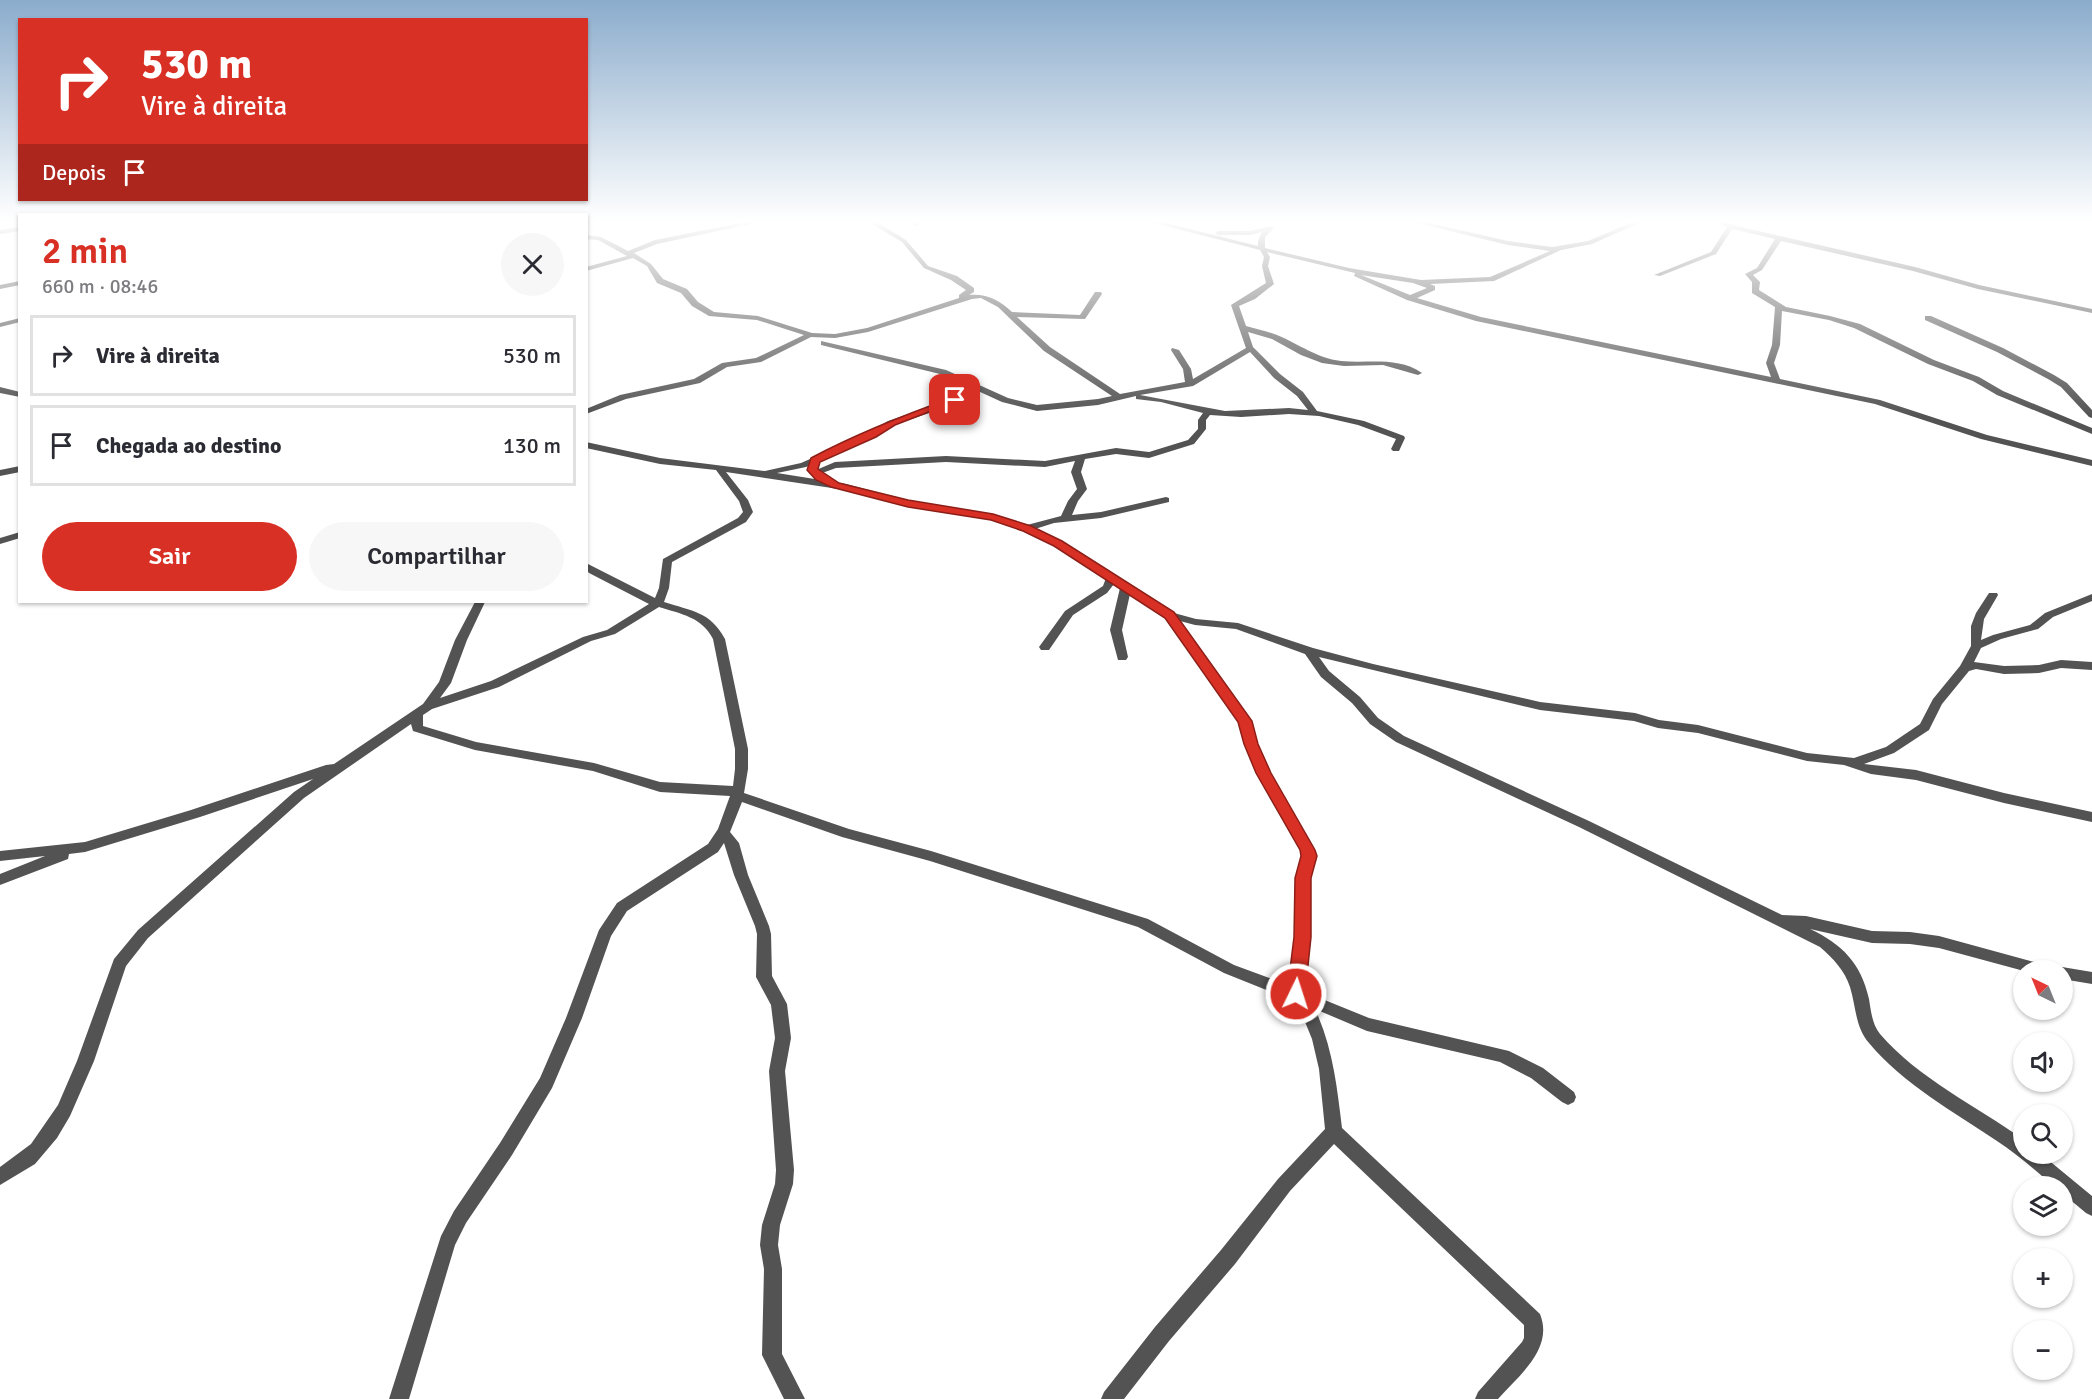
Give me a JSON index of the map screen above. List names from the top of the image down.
{
  "north": "top left",
  "page": {
    "turn": ["530 m", "Vire à direita"],
    "then": "Depois",
    "heading": ["2 min", "660 m · 08:46"],
    "list": [
      {
        "name": "Vire à direita",
        "value": "530 m"
      },
      {
        "name": "Chegada ao destino",
        "value": "130 m"
      }
    ],
    "buttons": ["Sair", "Compartilhar"],
    "map_buttons": ["+", "−"]
  }
}
